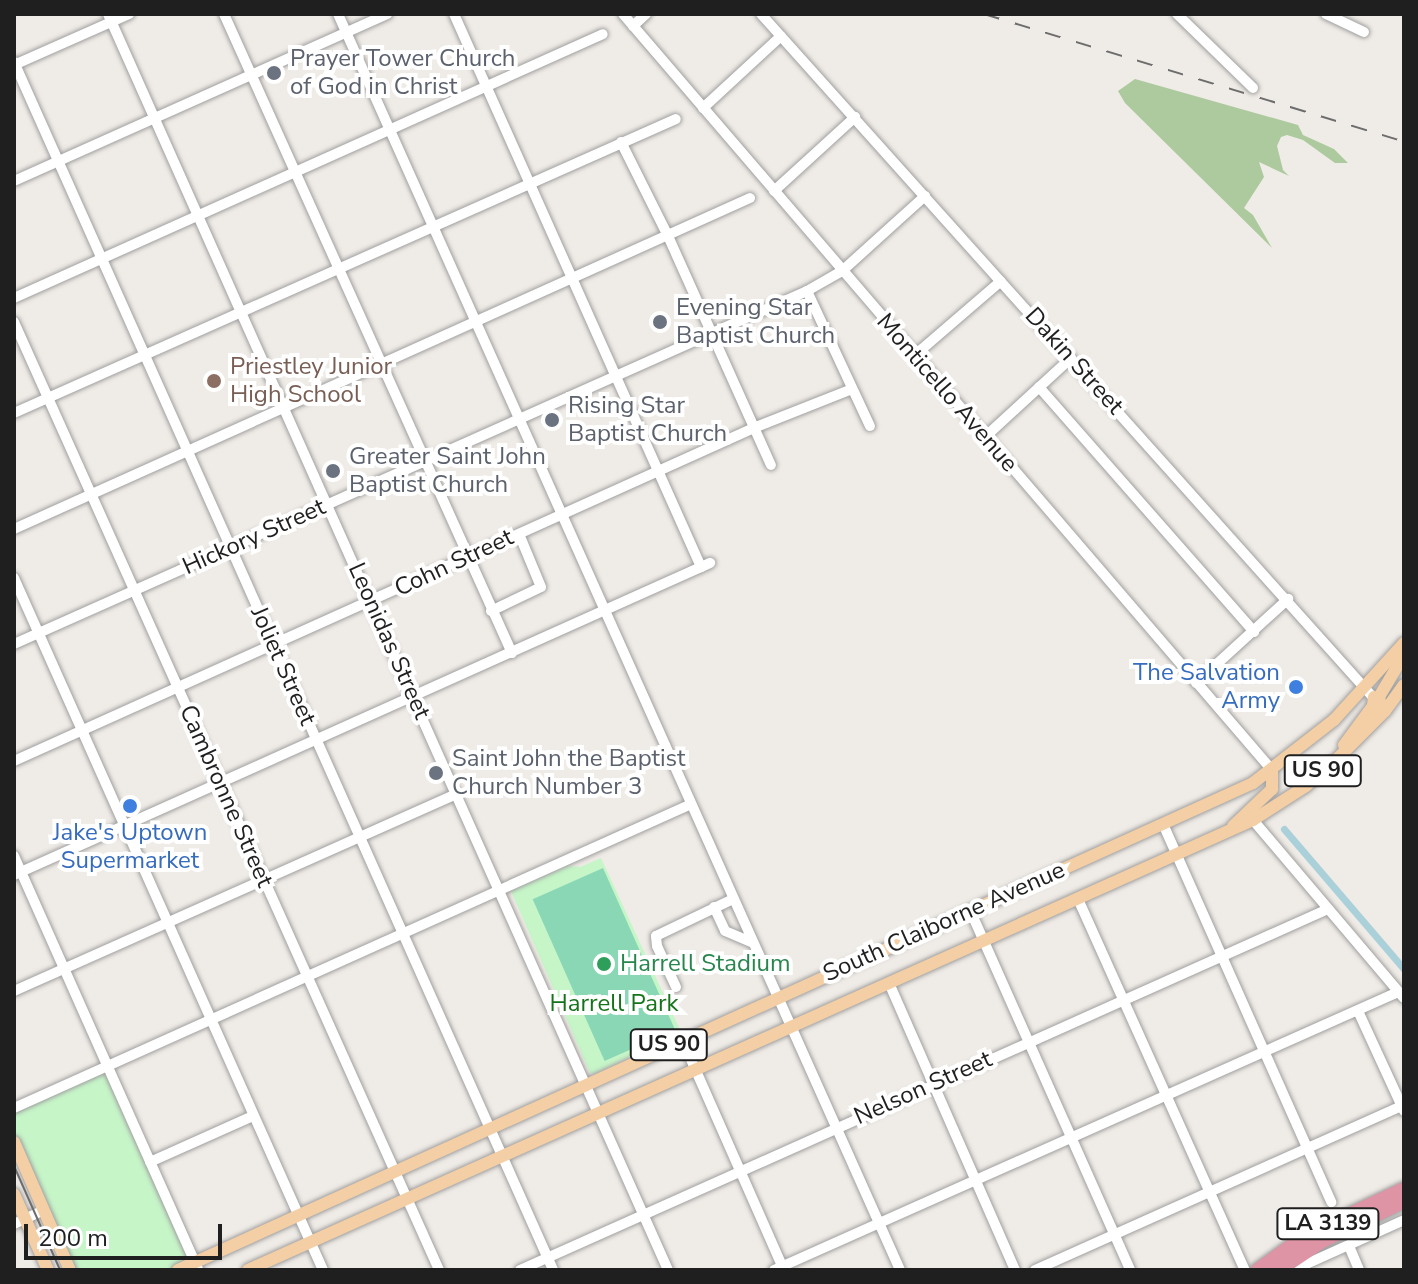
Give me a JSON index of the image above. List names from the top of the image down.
{
  "streets": {
    "highway": ["LA 3139"],
    "main road": ["US 90", "South Claiborne Avenue"],
    "street": [
      "Dakin Street",
      "Monticello Avenue",
      "Hickory Street",
      "Cohn Street",
      "Leonidas Street",
      "Joliet Street",
      "Cambronne Street",
      "Nelson Street"
    ]
  },
  "crossings": [
    ["Dakin Street", "Hickory Street"],
    ["Dakin Street", "US 90"],
    ["Monticello Avenue", "Hickory Street"],
    ["Monticello Avenue", "US 90"],
    ["Monticello Avenue", "South Claiborne Avenue"],
    ["Hickory Street", "Leonidas Street"],
    ["Hickory Street", "Joliet Street"],
    ["Hickory Street", "Cambronne Street"],
    ["Cohn Street", "Leonidas Street"],
    ["Cohn Street", "Joliet Street"],
    ["Cohn Street", "Cambronne Street"],
    ["Leonidas Street", "South Claiborne Avenue"],
    ["Leonidas Street", "Nelson Street"],
    ["Joliet Street", "South Claiborne Avenue"],
    ["Joliet Street", "Nelson Street"],
    ["US 90", "South Claiborne Avenue"],
    ["Cambronne Street", "South Claiborne Avenue"]
  ],
  "parks": ["Harrell Park"],
  "places": [
    "Prayer Tower Church of God in Christ",
    "Evening Star Baptist Church",
    "Priestley Junior High School",
    "Rising Star Baptist Church",
    "Greater Saint John Baptist Church",
    "The Salvation Army",
    "Saint John the Baptist Church Number 3",
    "Jake's Uptown Supermarket",
    "Harrell Stadium"
  ],
  "scale_bar": "200 m"
}
